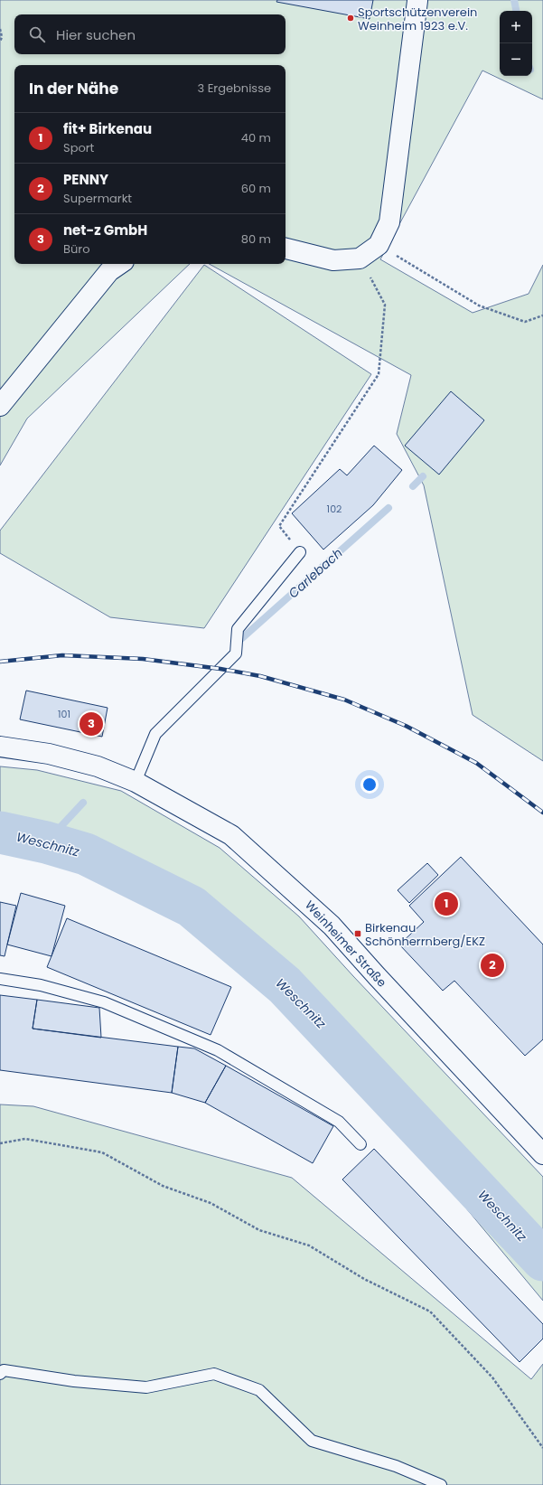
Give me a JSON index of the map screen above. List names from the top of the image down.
{
  "streets": {
    "main road": ["Weinheimer Straße"]
  },
  "water": ["Carlebach", "Weschnitz"],
  "places": {
    "other": ["Sportschützenverein Weinheim 1923 e.V."],
    "transit": ["Birkenau Schönherrnberg/EKZ"]
  },
  "house_numbers": ["102", "101"],
  "page": {
    "map_buttons": ["+", "−"],
    "search": "Hier suchen",
    "heading": ["In der Nähe", "3 Ergebnisse"],
    "list": [
      {
        "mark": "1",
        "name": "fit+ Birkenau",
        "note": "Sport",
        "value": "40 m"
      },
      {
        "mark": "2",
        "name": "PENNY",
        "note": "Supermarkt",
        "value": "60 m"
      },
      {
        "mark": "3",
        "name": "net-z GmbH",
        "note": "Büro",
        "value": "80 m"
      }
    ],
    "pins": ["3", "1", "2"]
  }
}
